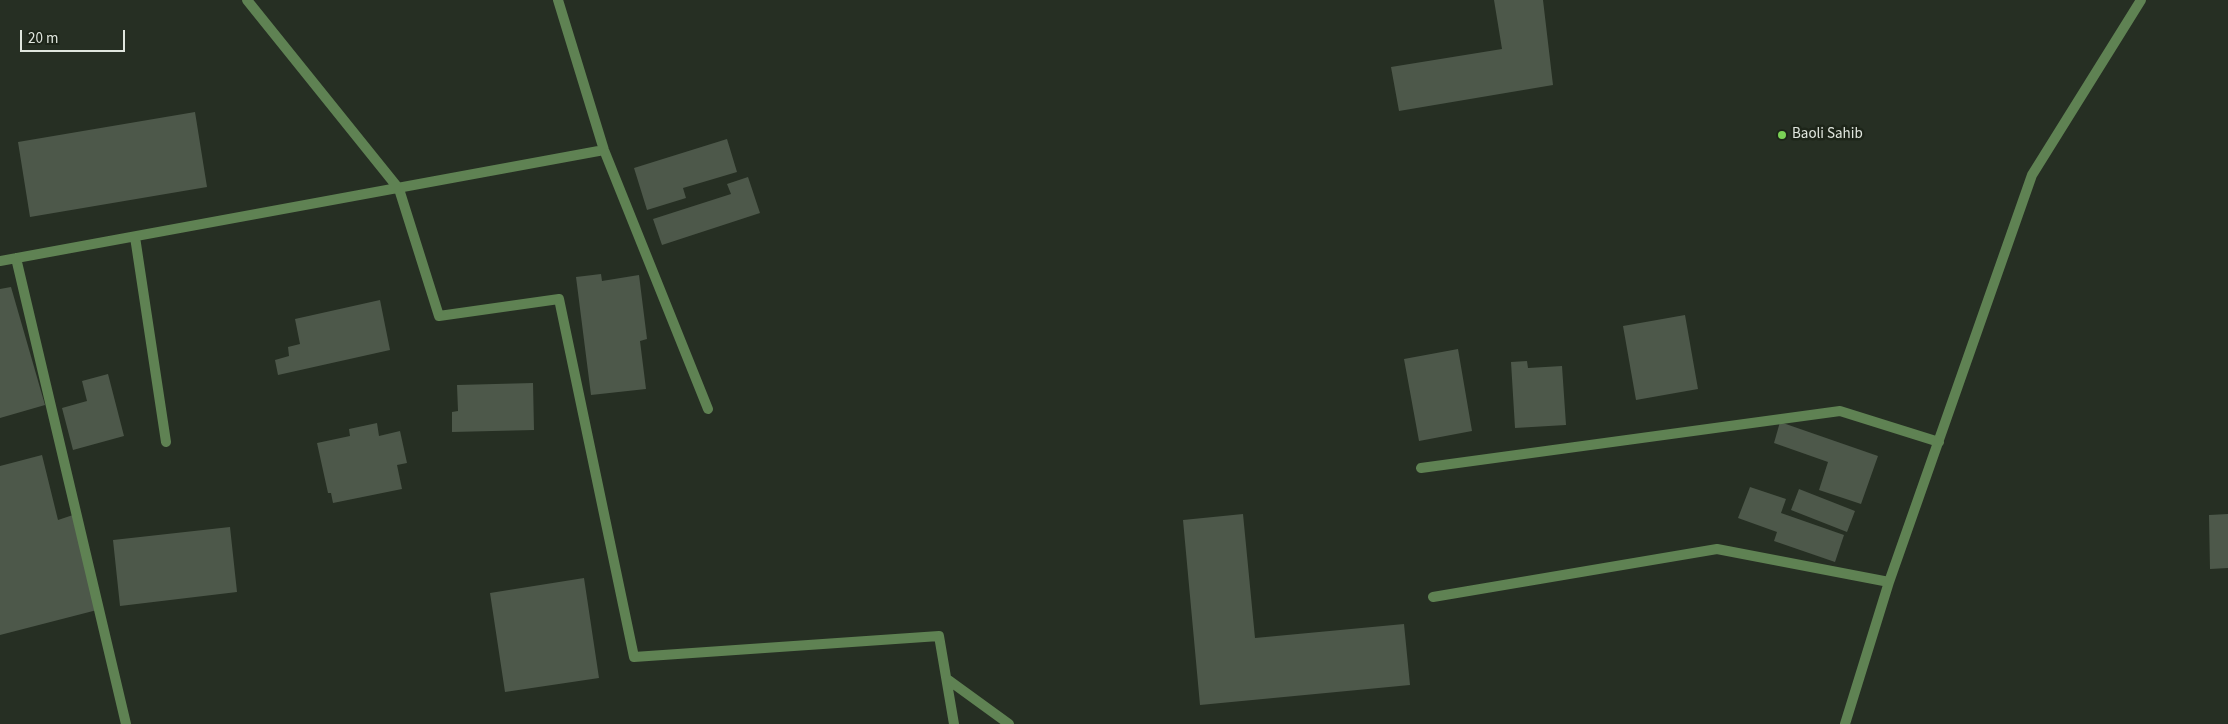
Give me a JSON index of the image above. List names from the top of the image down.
{
  "places": ["Baoli Sahib"],
  "scale_bar": "20 m"
}
